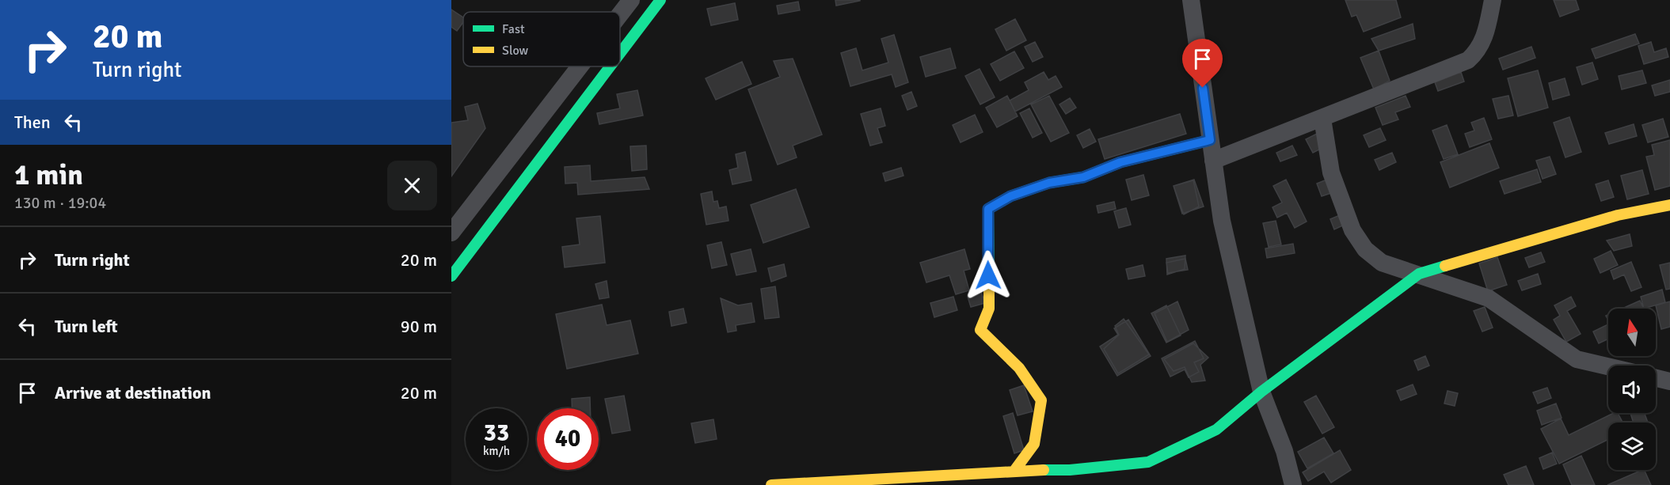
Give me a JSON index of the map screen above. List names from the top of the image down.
{
  "legend": ["Fast", "Slow"],
  "north": "top",
  "page": {
    "turn": ["20 m", "Turn right"],
    "then": "Then",
    "heading": ["1 min", "130 m · 19:04"],
    "list": [
      {
        "name": "Turn right",
        "value": "20 m"
      },
      {
        "name": "Turn left",
        "value": "90 m"
      },
      {
        "name": "Arrive at destination",
        "value": "20 m"
      }
    ],
    "speed": "33 km/h",
    "limit": "40"
  }
}
